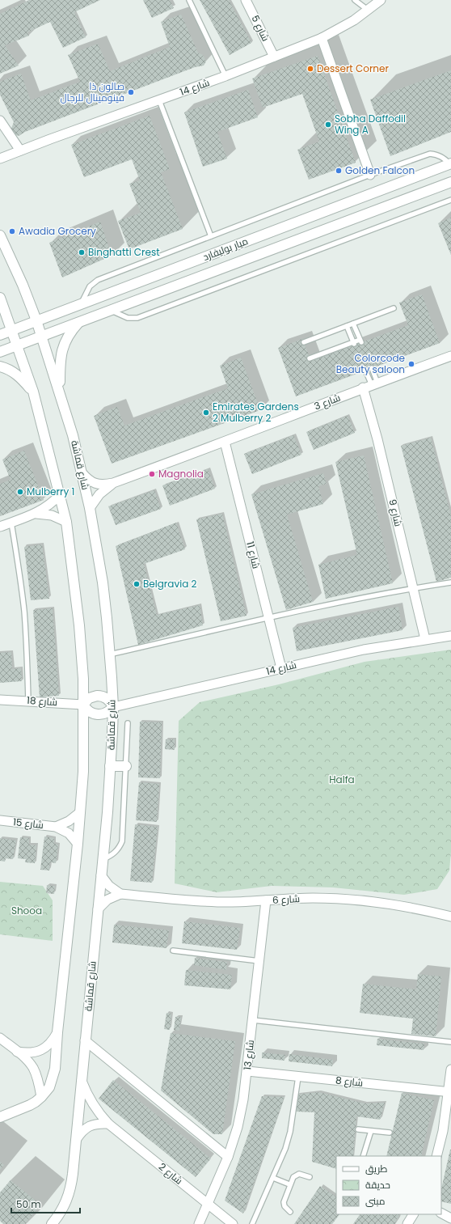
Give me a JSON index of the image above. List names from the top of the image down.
{
  "streets": {
    "street": [
      "شارع 5",
      "شارع 14",
      "ميار بوليفارد",
      "شارع 3",
      "شارع قماشة",
      "شارع 9",
      "شارع 11",
      "شارع 18",
      "شارع 15",
      "شارع 6",
      "شارع 13",
      "شارع 8",
      "شارع 2"
    ]
  },
  "crossings": [
    ["شارع 5", "شارع 14"],
    ["شارع 14", "شارع قماشة"],
    ["شارع 14", "شارع 9"],
    ["شارع 14", "شارع 11"],
    ["شارع 14", "شارع 18"],
    ["ميار بوليفارد", "شارع قماشة"],
    ["شارع 3", "شارع قماشة"],
    ["شارع 3", "شارع 9"],
    ["شارع 3", "شارع 11"],
    ["شارع قماشة", "شارع 18"],
    ["شارع قماشة", "شارع 2"],
    ["شارع 6", "شارع 13"],
    ["شارع 13", "شارع 8"],
    ["شارع 13", "شارع 2"]
  ],
  "parks": ["Halfa", "Shooa"],
  "places": [
    "Dessert Corner",
    "صالون ذا فينومينال للرجال",
    "Sobha Daffodil Wing A",
    "Golden Falcon",
    "Awadia Grocery",
    "Binghatti Crest",
    "Colorcode Beauty saloon",
    "Emirates Gardens 2 Mulberry 2",
    "Magnolia",
    "Mulberry 1",
    "Belgravia 2"
  ],
  "legend": ["طريق", "حديقة", "مبنى"],
  "scale_bar": "50 m"
}
